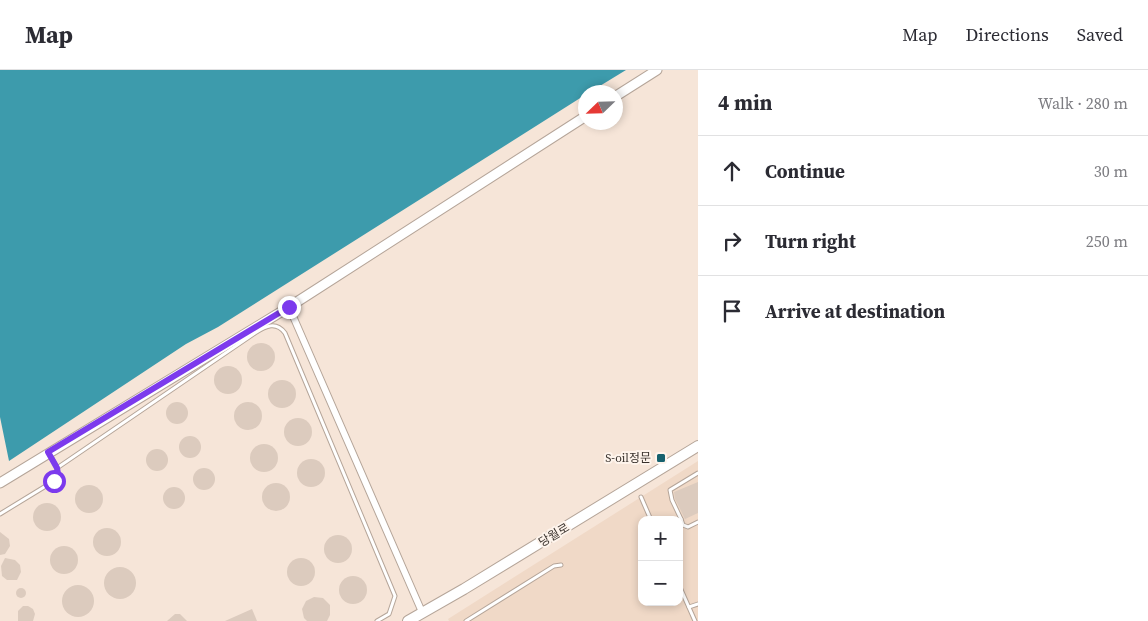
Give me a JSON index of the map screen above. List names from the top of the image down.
{
  "streets": {
    "main road": ["당월로"]
  },
  "places": {
    "transit": ["S-oil정문"]
  },
  "north": "bottom left",
  "page": {
    "header": "Map",
    "nav": ["Map", "Directions", "Saved"],
    "heading": ["4 min", "Walk · 280 m"],
    "list": [
      ["Continue", "30 m"],
      ["Turn right", "250 m"],
      "Arrive at destination"
    ],
    "map_buttons": ["+", "−"]
  }
}
